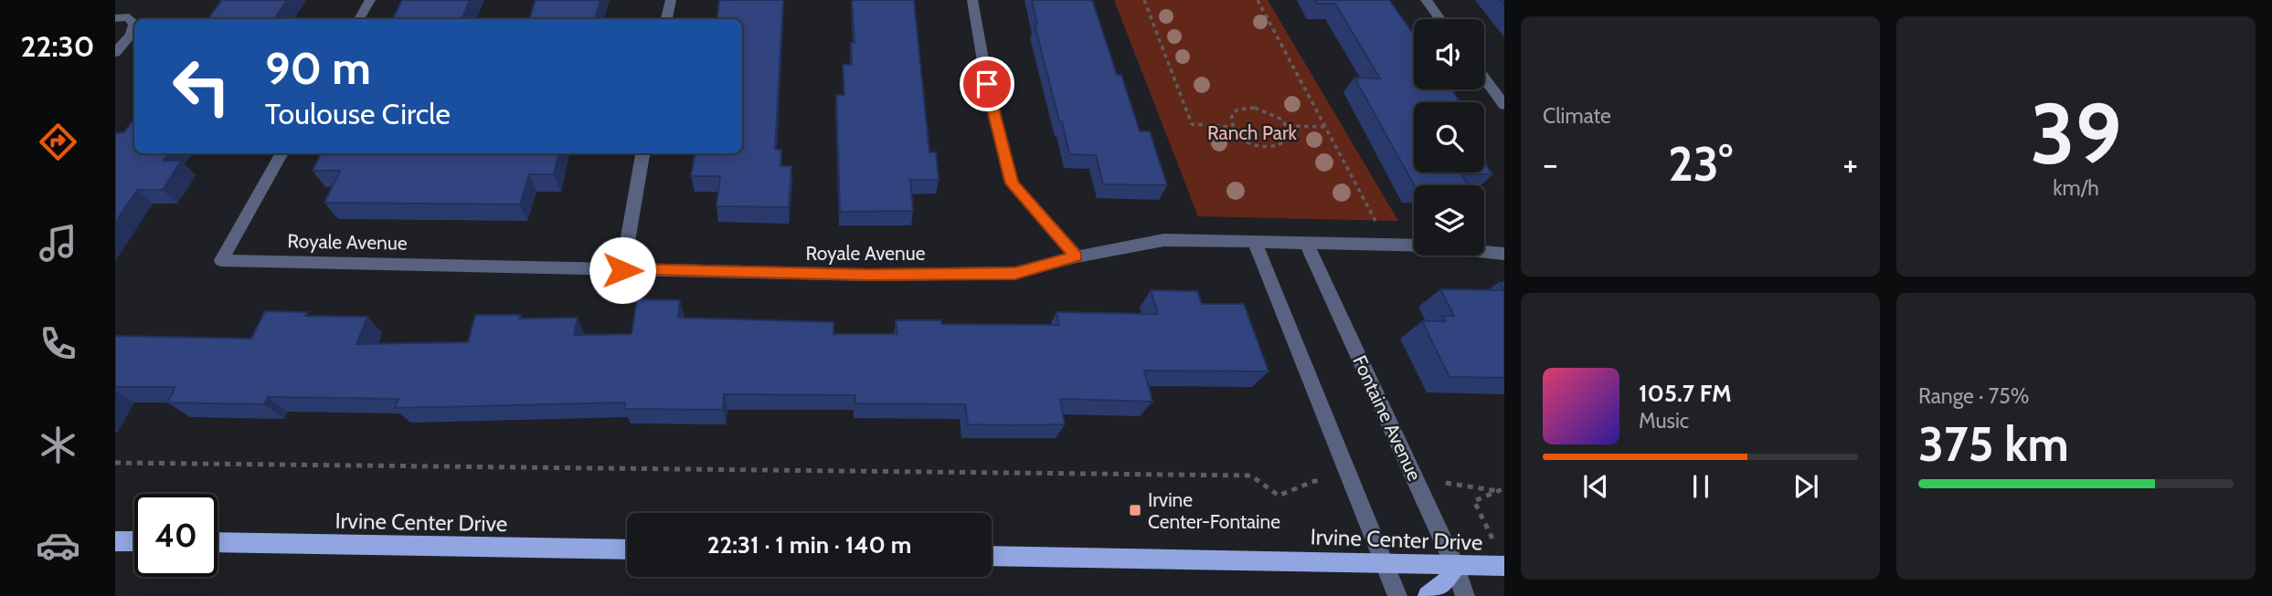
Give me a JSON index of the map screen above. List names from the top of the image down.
{
  "streets": {
    "main road": ["Irvine Center Drive"],
    "street": ["Royale Avenue", "Fontaine Avenue"]
  },
  "crossings": [
    ["Royale Avenue", "Fontaine Avenue"],
    ["Fontaine Avenue", "Irvine Center Drive"]
  ],
  "parks": ["Ranch Park"],
  "places": {
    "transit": ["Irvine Center-Fontaine"]
  },
  "page": {
    "tabs": "22:30",
    "tile": [
      "Climate",
      ["39", "km/h"],
      ["Range · 75%", "375 km"]
    ],
    "turn": ["90 m", "Toulouse Circle"],
    "heat": ["−", "23°", "+"],
    "song": ["105.7 FM", "Music"],
    "limit": "40",
    "trip": "22:31 · 1 min · 140 m"
  }
}
